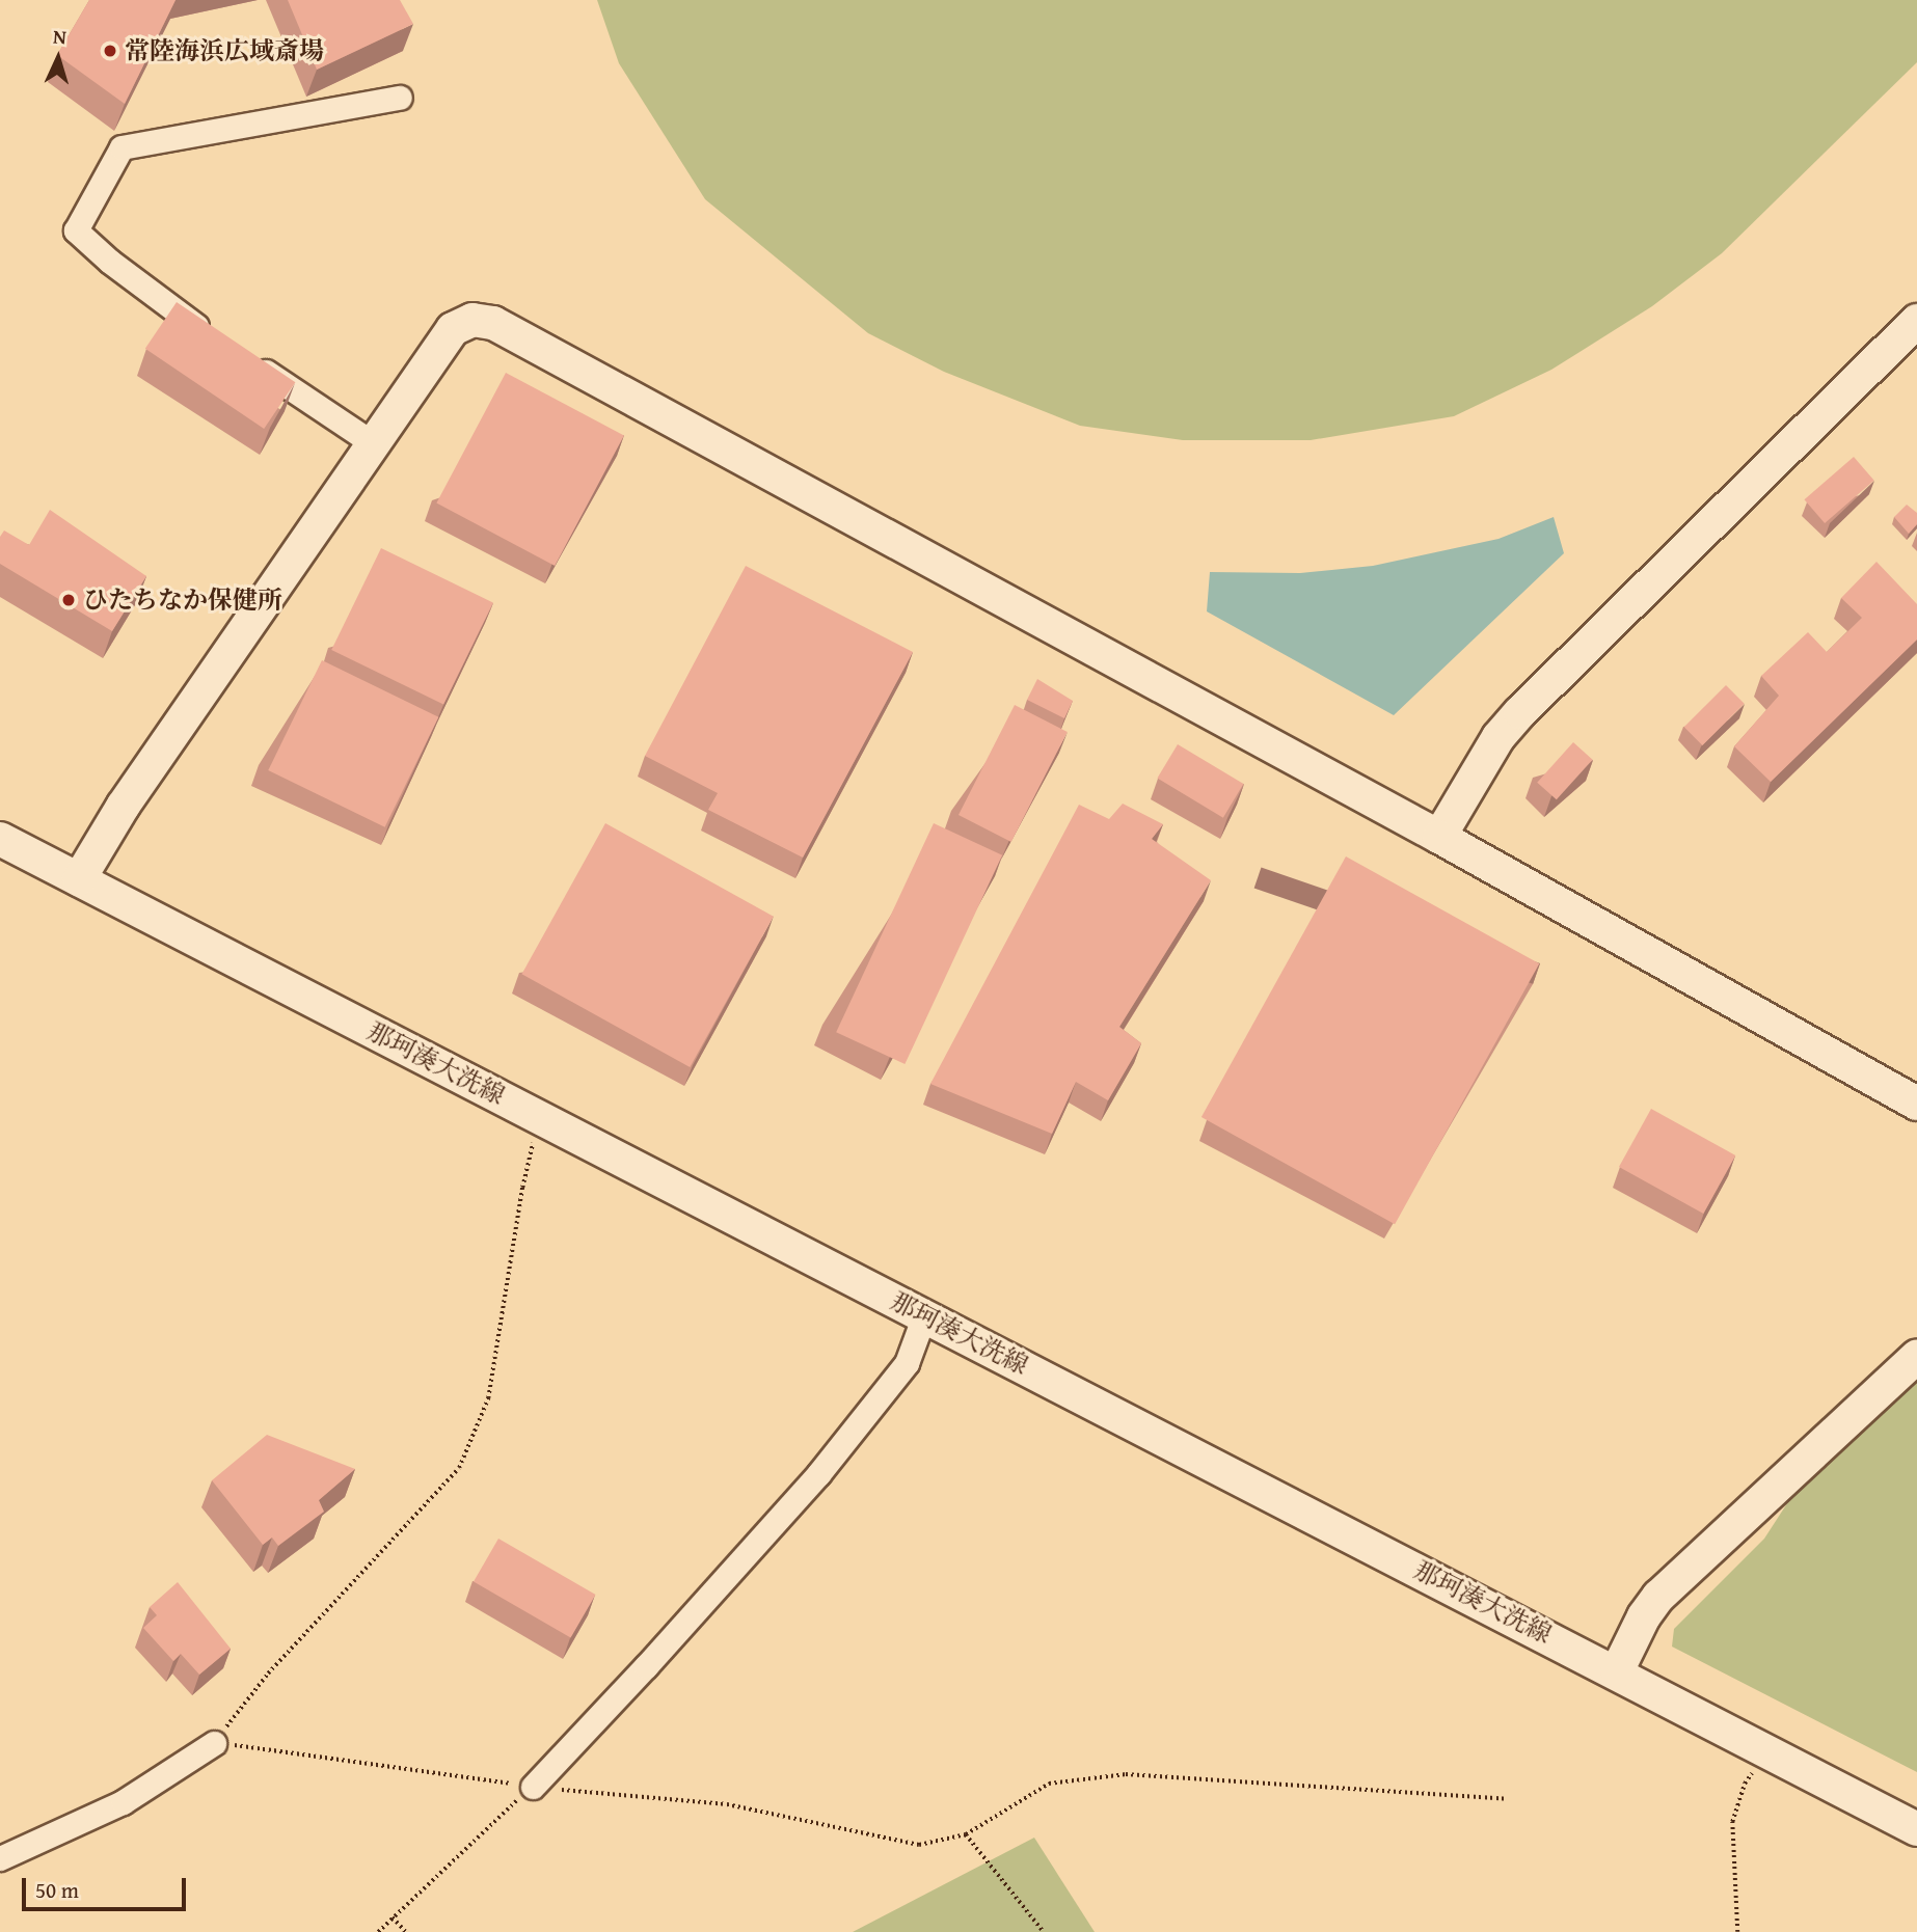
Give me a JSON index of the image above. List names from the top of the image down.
{
  "streets": {
    "street": ["那珂湊大洗線"]
  },
  "places": ["常陸海浜広域斎場", "ひたちなか保健所"],
  "scale_bar": "50 m",
  "north": "top"
}
